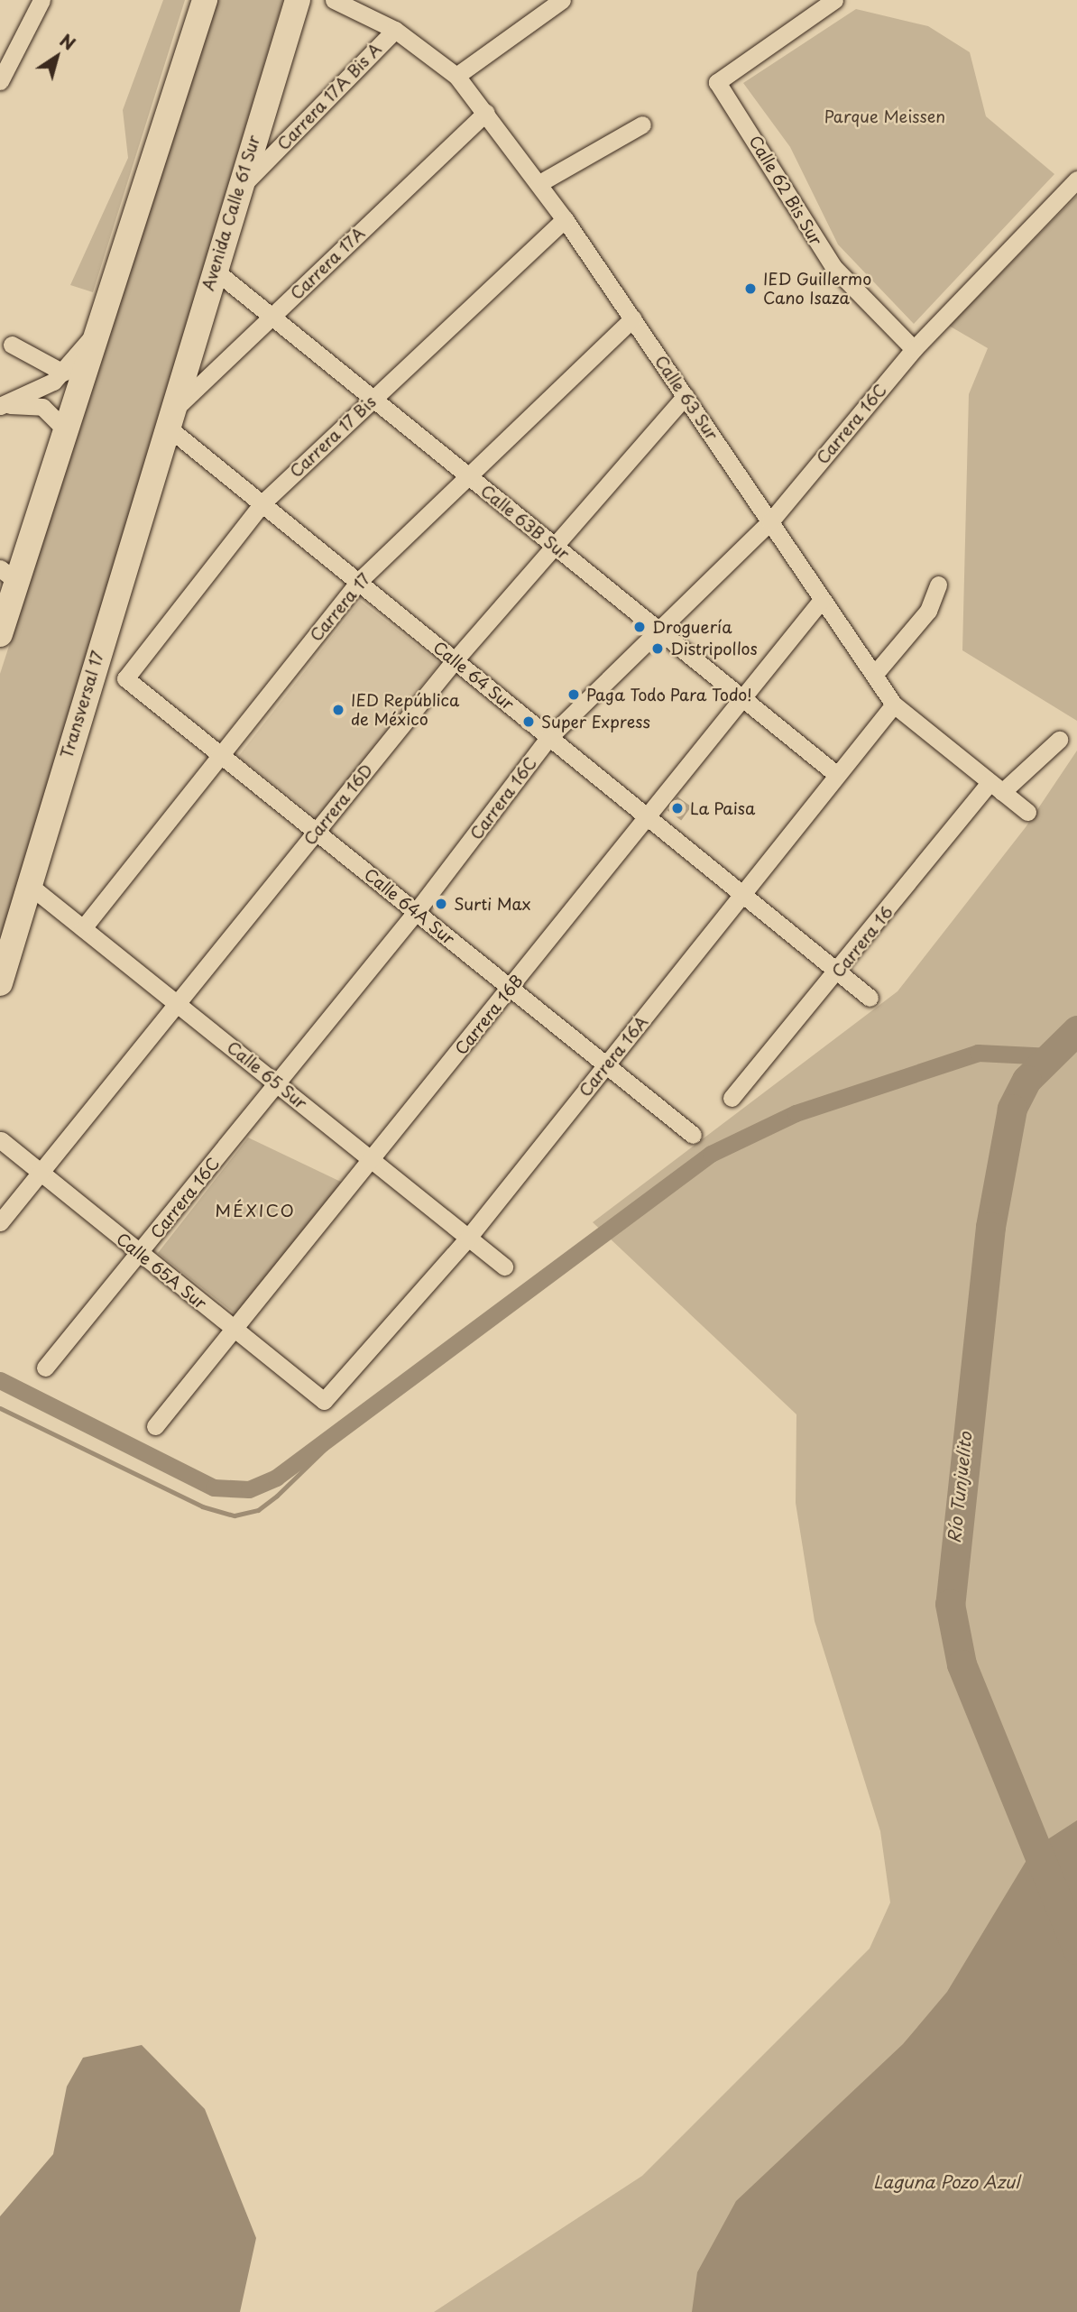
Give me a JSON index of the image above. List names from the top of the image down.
{
  "streets": {
    "highway": ["Avenida Calle 61 Sur", "Transversal 17"],
    "street": [
      "Carrera 17A Bis A",
      "Calle 62 Bis Sur",
      "Carrera 17A",
      "Calle 63 Sur",
      "Carrera 16C",
      "Carrera 17 Bis",
      "Calle 63B Sur",
      "Carrera 17",
      "Calle 64 Sur",
      "Carrera 16D",
      "Calle 64A Sur",
      "Carrera 16",
      "Carrera 16B",
      "Carrera 16A",
      "Calle 65 Sur",
      "Calle 65A Sur"
    ]
  },
  "crossings": [
    ["Carrera 17A Bis A", "Avenida Calle 61 Sur"],
    ["Carrera 17A Bis A", "Calle 63 Sur"],
    ["Calle 62 Bis Sur", "Carrera 16C"],
    ["Avenida Calle 61 Sur", "Carrera 17A"],
    ["Avenida Calle 61 Sur", "Calle 63B Sur"],
    ["Avenida Calle 61 Sur", "Calle 64 Sur"],
    ["Avenida Calle 61 Sur", "Transversal 17"],
    ["Carrera 17A", "Calle 63 Sur"],
    ["Carrera 17A", "Calle 63B Sur"],
    ["Carrera 17A", "Calle 64 Sur"],
    ["Carrera 17A", "Transversal 17"],
    ["Calle 63 Sur", "Carrera 16C"],
    ["Calle 63 Sur", "Carrera 17 Bis"],
    ["Calle 63 Sur", "Carrera 17"],
    ["Calle 63 Sur", "Carrera 16D"],
    ["Calle 63 Sur", "Carrera 16"],
    ["Calle 63 Sur", "Carrera 16B"],
    ["Calle 63 Sur", "Carrera 16A"],
    ["Carrera 16C", "Calle 63B Sur"],
    ["Carrera 16C", "Calle 64 Sur"],
    ["Carrera 16C", "Calle 64A Sur"],
    ["Carrera 16C", "Calle 65 Sur"],
    ["Carrera 16C", "Calle 65A Sur"],
    ["Carrera 17 Bis", "Calle 63B Sur"],
    ["Carrera 17 Bis", "Calle 64 Sur"],
    ["Carrera 17 Bis", "Calle 64A Sur"],
    ["Calle 63B Sur", "Carrera 17"],
    ["Calle 63B Sur", "Carrera 16D"],
    ["Calle 63B Sur", "Carrera 16B"],
    ["Calle 63B Sur", "Carrera 16A"],
    ["Carrera 17", "Calle 64 Sur"],
    ["Carrera 17", "Calle 64A Sur"],
    ["Carrera 17", "Calle 65 Sur"],
    ["Calle 64 Sur", "Transversal 17"],
    ["Calle 64 Sur", "Carrera 16D"],
    ["Calle 64 Sur", "Carrera 16"],
    ["Calle 64 Sur", "Carrera 16B"],
    ["Calle 64 Sur", "Carrera 16A"],
    ["Transversal 17", "Calle 65 Sur"],
    ["Carrera 16D", "Calle 64A Sur"],
    ["Carrera 16D", "Calle 65 Sur"],
    ["Carrera 16D", "Calle 65A Sur"],
    ["Calle 64A Sur", "Carrera 16B"],
    ["Calle 64A Sur", "Carrera 16A"],
    ["Carrera 16B", "Calle 65 Sur"],
    ["Carrera 16B", "Calle 65A Sur"],
    ["Carrera 16A", "Calle 65 Sur"],
    ["Carrera 16A", "Calle 65A Sur"]
  ],
  "districts": ["MÉXICO"],
  "water": ["Río Tunjuelito", "Laguna Pozo Azul"],
  "parks": ["Parque Meissen"],
  "places": [
    "IED Guillermo Cano Isaza",
    "Droguería",
    "Distripollos",
    "Paga Todo Para Todo!",
    "IED República de México",
    "Super Express",
    "La Paisa",
    "Surti Max"
  ],
  "north": "top right"
}
